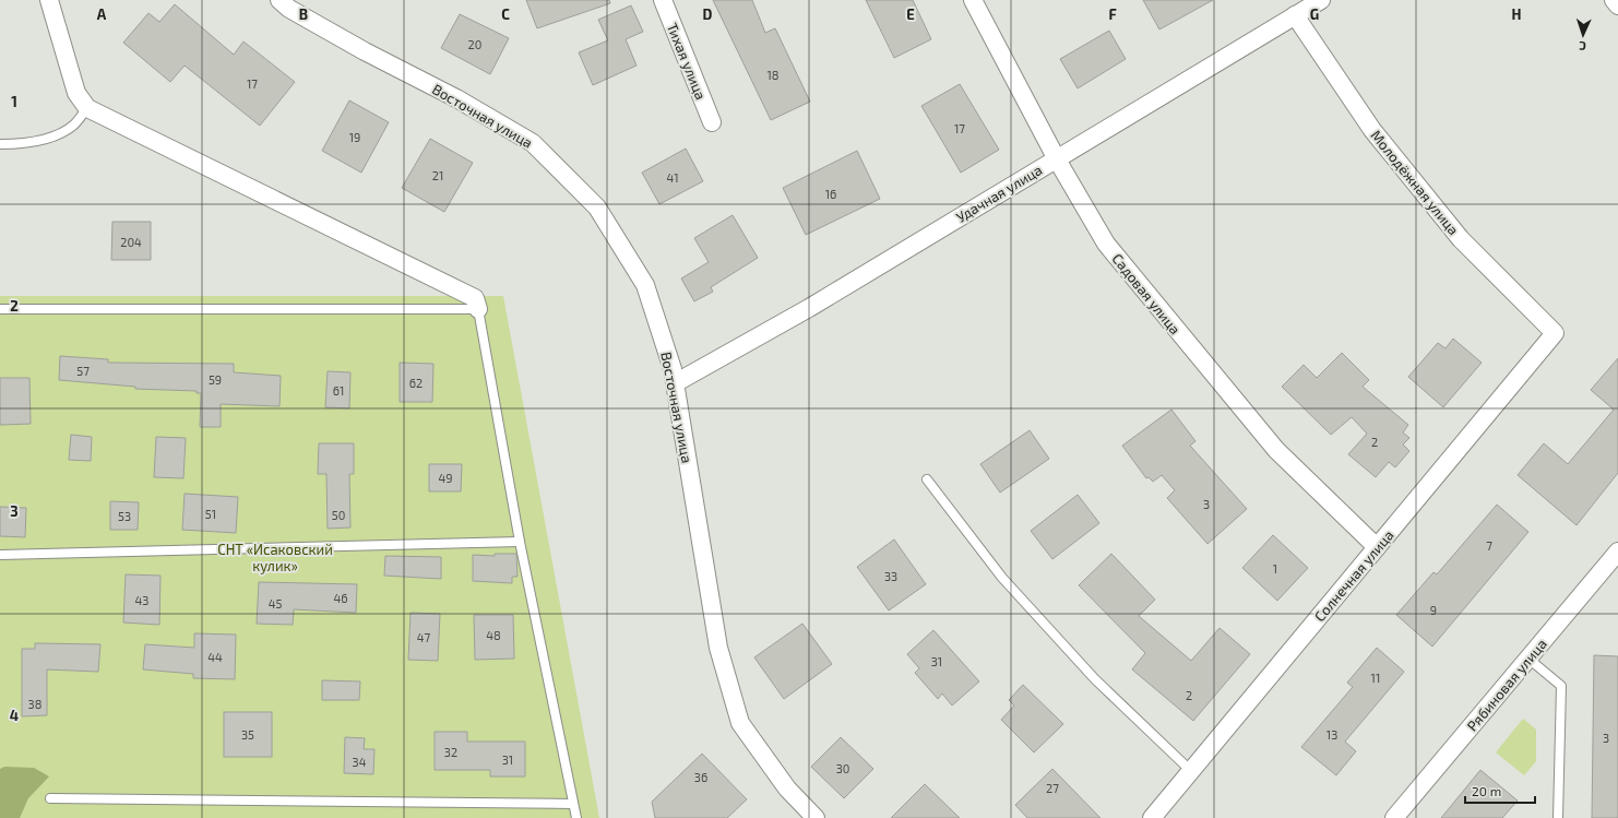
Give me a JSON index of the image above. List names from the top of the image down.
{
  "streets": {
    "street": [
      "Тихая улица",
      "Восточная улица",
      "Молодёжная улица",
      "Удачная улица",
      "Садовая улица",
      "Солнечная улица",
      "Рябиновая улица"
    ]
  },
  "crossings": [
    ["Восточная улица", "Удачная улица"],
    ["Молодёжная улица", "Удачная улица"],
    ["Молодёжная улица", "Солнечная улица"],
    ["Удачная улица", "Садовая улица"],
    ["Садовая улица", "Солнечная улица"]
  ],
  "parks": ["СНТ «Исаковский кулик»"],
  "house_numbers": [
    "20",
    "18",
    "17",
    "17",
    "19",
    "21",
    "41",
    "16",
    "204",
    "57",
    "59",
    "62",
    "61",
    "2",
    "49",
    "3",
    "51",
    "50",
    "53",
    "7",
    "1",
    "33",
    "46",
    "43",
    "45",
    "9",
    "48",
    "47",
    "44",
    "31",
    "11",
    "2",
    "38",
    "35",
    "13",
    "3",
    "32",
    "31",
    "34",
    "30",
    "36",
    "27"
  ],
  "scale_bar": "20 m",
  "north": "bottom",
  "grid": {
    "columns": [
      "A",
      "B",
      "C",
      "D",
      "E",
      "F",
      "G",
      "H"
    ],
    "rows": [
      "1",
      "2",
      "3",
      "4"
    ]
  }
}
